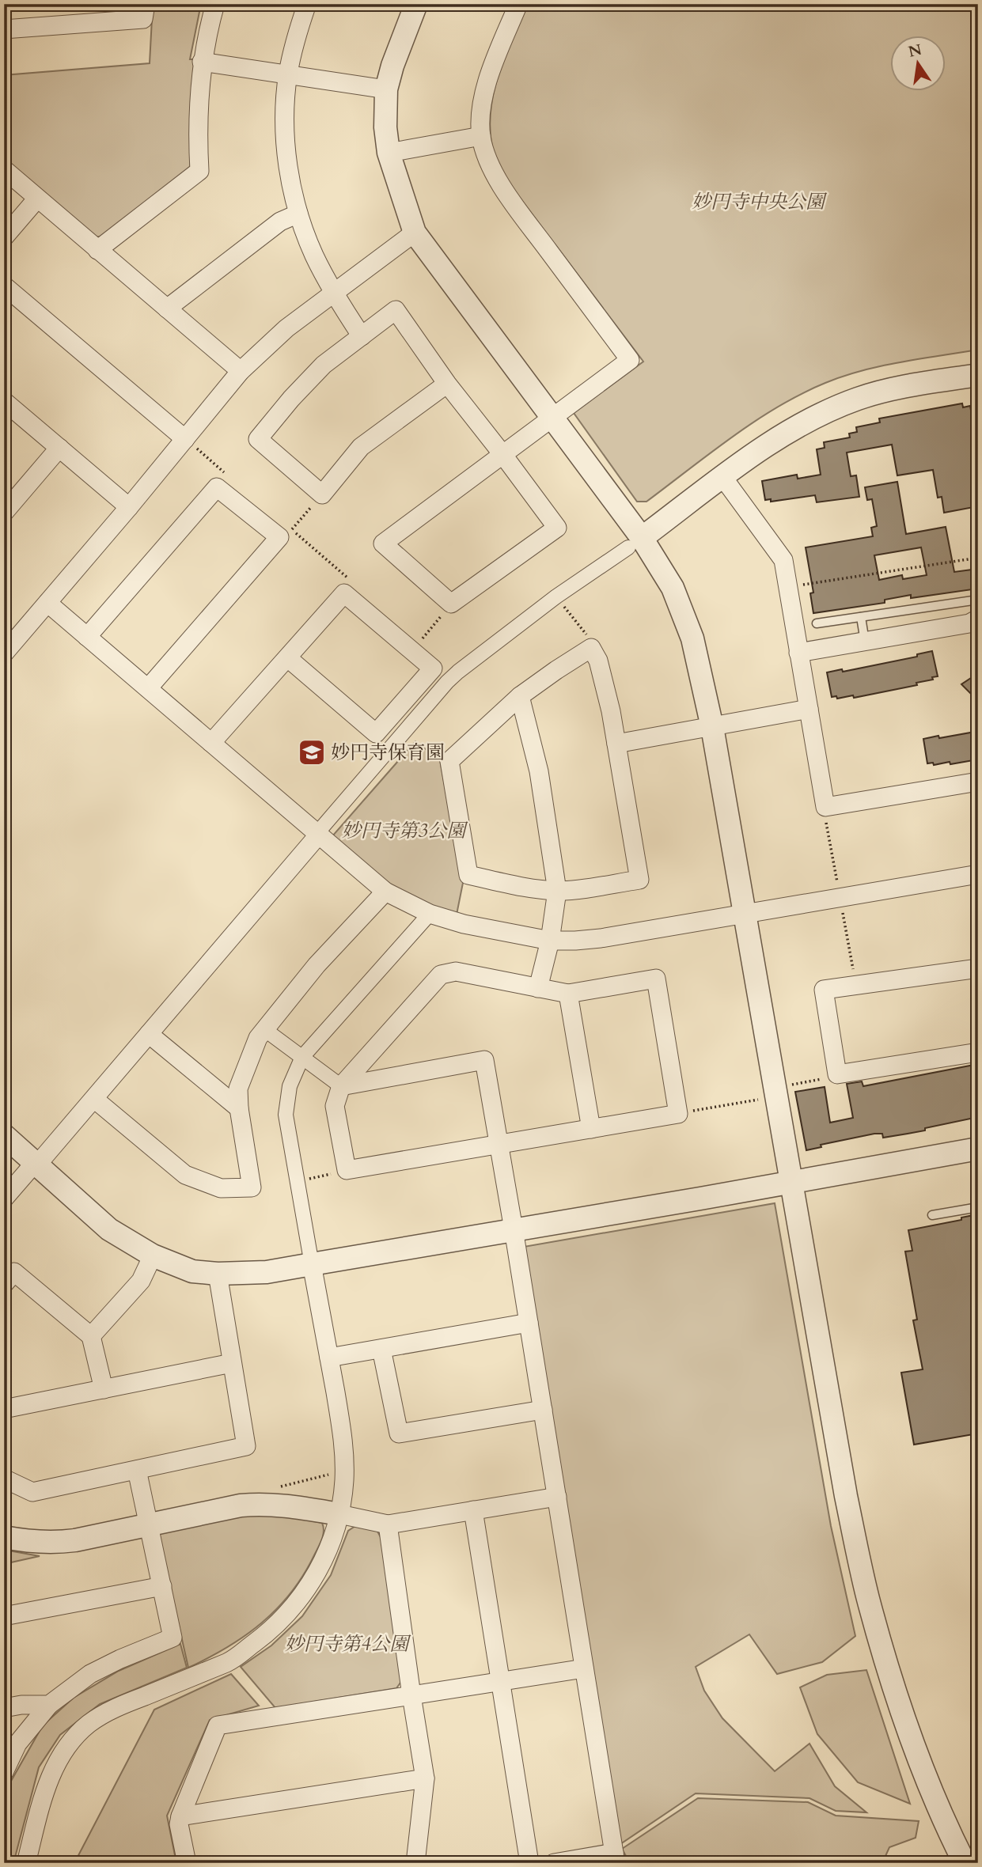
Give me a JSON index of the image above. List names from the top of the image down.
{
  "parks": ["妙円寺中央公園", "妙円寺第3公園", "妙円寺第4公園"],
  "places": {
    "school or university": ["妙円寺保育園"]
  },
  "north": "top"
}
